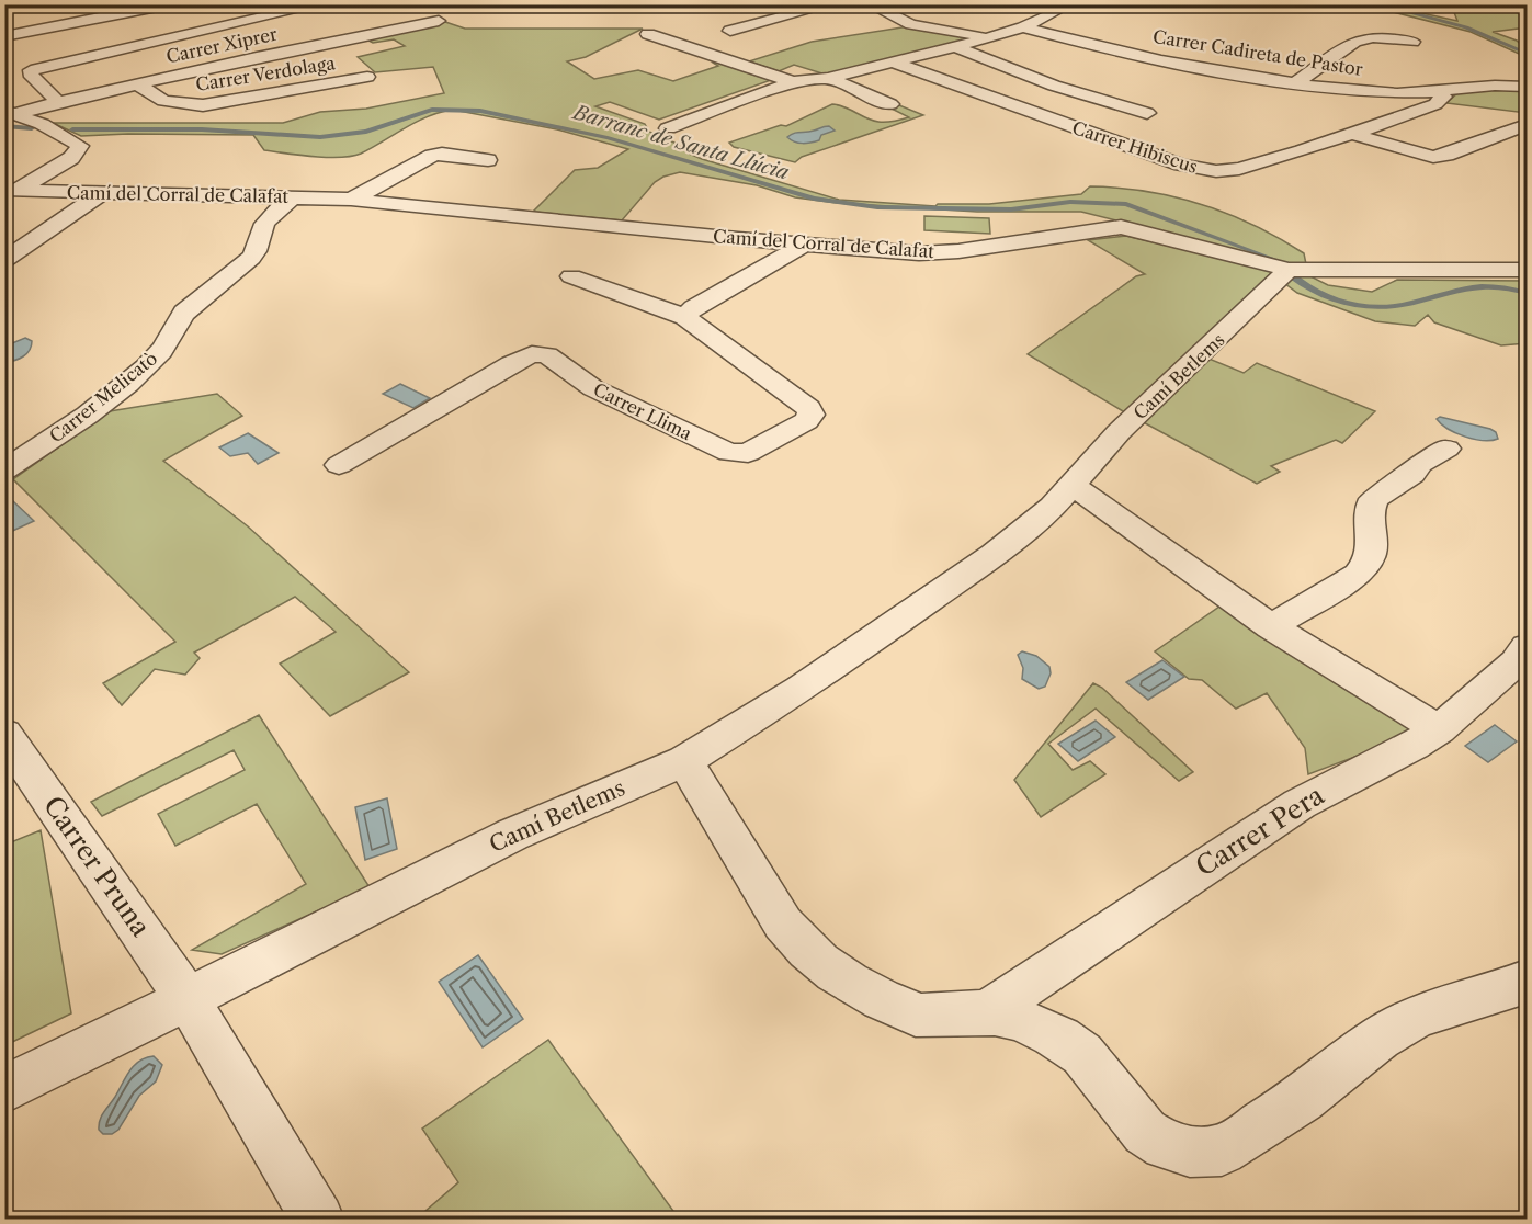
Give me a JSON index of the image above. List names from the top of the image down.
{
  "streets": {
    "street": [
      "Carrer Xiprer",
      "Carrer Cadireta de Pastor",
      "Carrer Verdolaga",
      "Carrer Hibiscus",
      "Camí del Corral de Calafat",
      "Camí Betlems",
      "Carrer Melicatò",
      "Carrer Llima",
      "Carrer Pera",
      "Carrer Pruna"
    ]
  },
  "crossings": [
    ["Carrer Xiprer", "Carrer Verdolaga"],
    ["Carrer Cadireta de Pastor", "Carrer Hibiscus"],
    ["Camí del Corral de Calafat", "Camí Betlems"],
    ["Camí del Corral de Calafat", "Carrer Melicatò"],
    ["Camí Betlems", "Carrer Pruna"]
  ],
  "water": ["Barranc de Santa Llúcia"]
}
